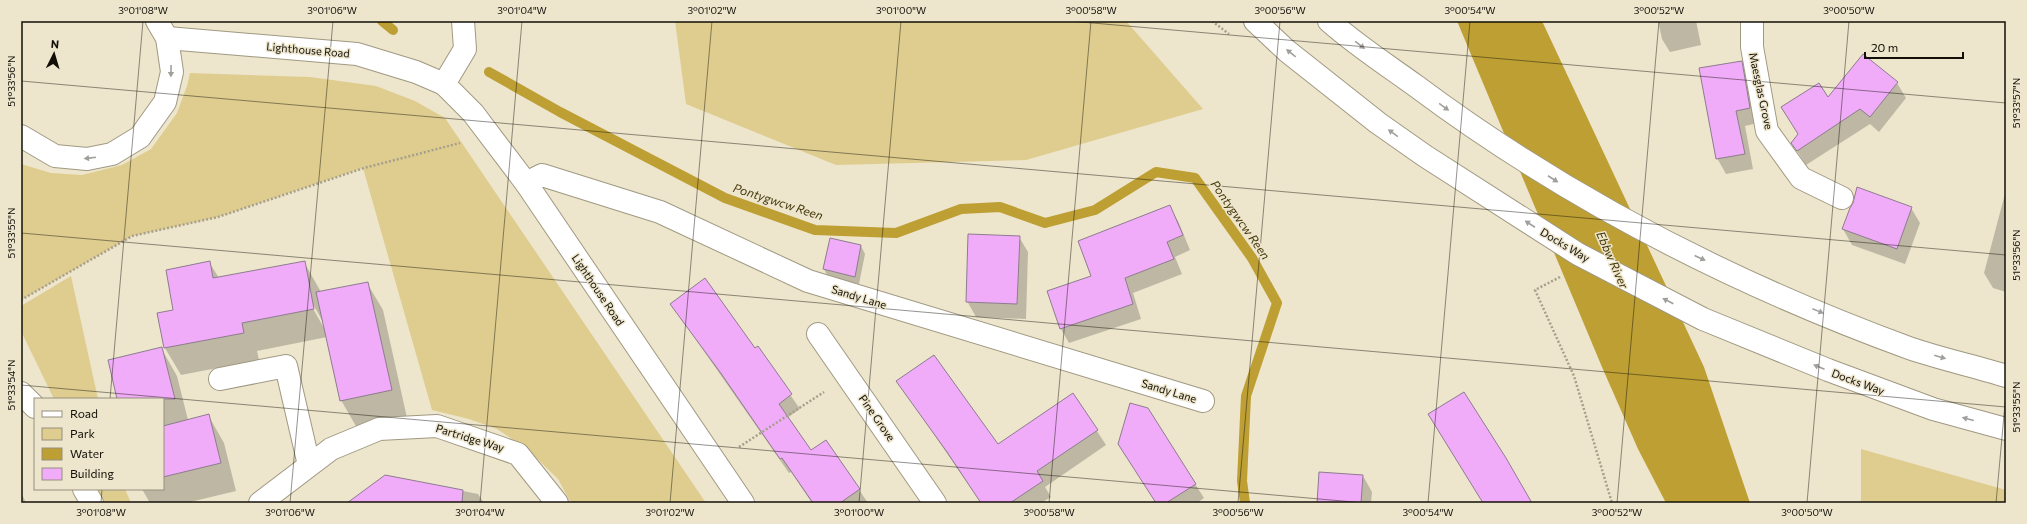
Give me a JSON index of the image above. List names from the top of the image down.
{
  "streets": {
    "main road": [
      "Lighthouse Road",
      "Maesglas Grove",
      "Docks Way",
      "Sandy Lane",
      "Pine Grove",
      "Partridge Way"
    ]
  },
  "crossings": [
    ["Lighthouse Road", "Sandy Lane"]
  ],
  "water": ["Pontygwcw Reen", "Ebbw River"],
  "legend": [
    "Road",
    "Park",
    "Water",
    "Building"
  ],
  "scale_bar": "20 m",
  "north": "top",
  "coordinates": [
    "3°01'08\"W",
    "3°01'06\"W",
    "3°01'04\"W",
    "3°01'02\"W",
    "3°01'00\"W",
    "3°00'58\"W",
    "3°00'56\"W",
    "3°00'54\"W",
    "3°00'52\"W",
    "3°00'50\"W",
    "51°33'56\"N",
    "51°33'57\"N",
    "51°33'55\"N",
    "51°33'54\"N"
  ]
}
